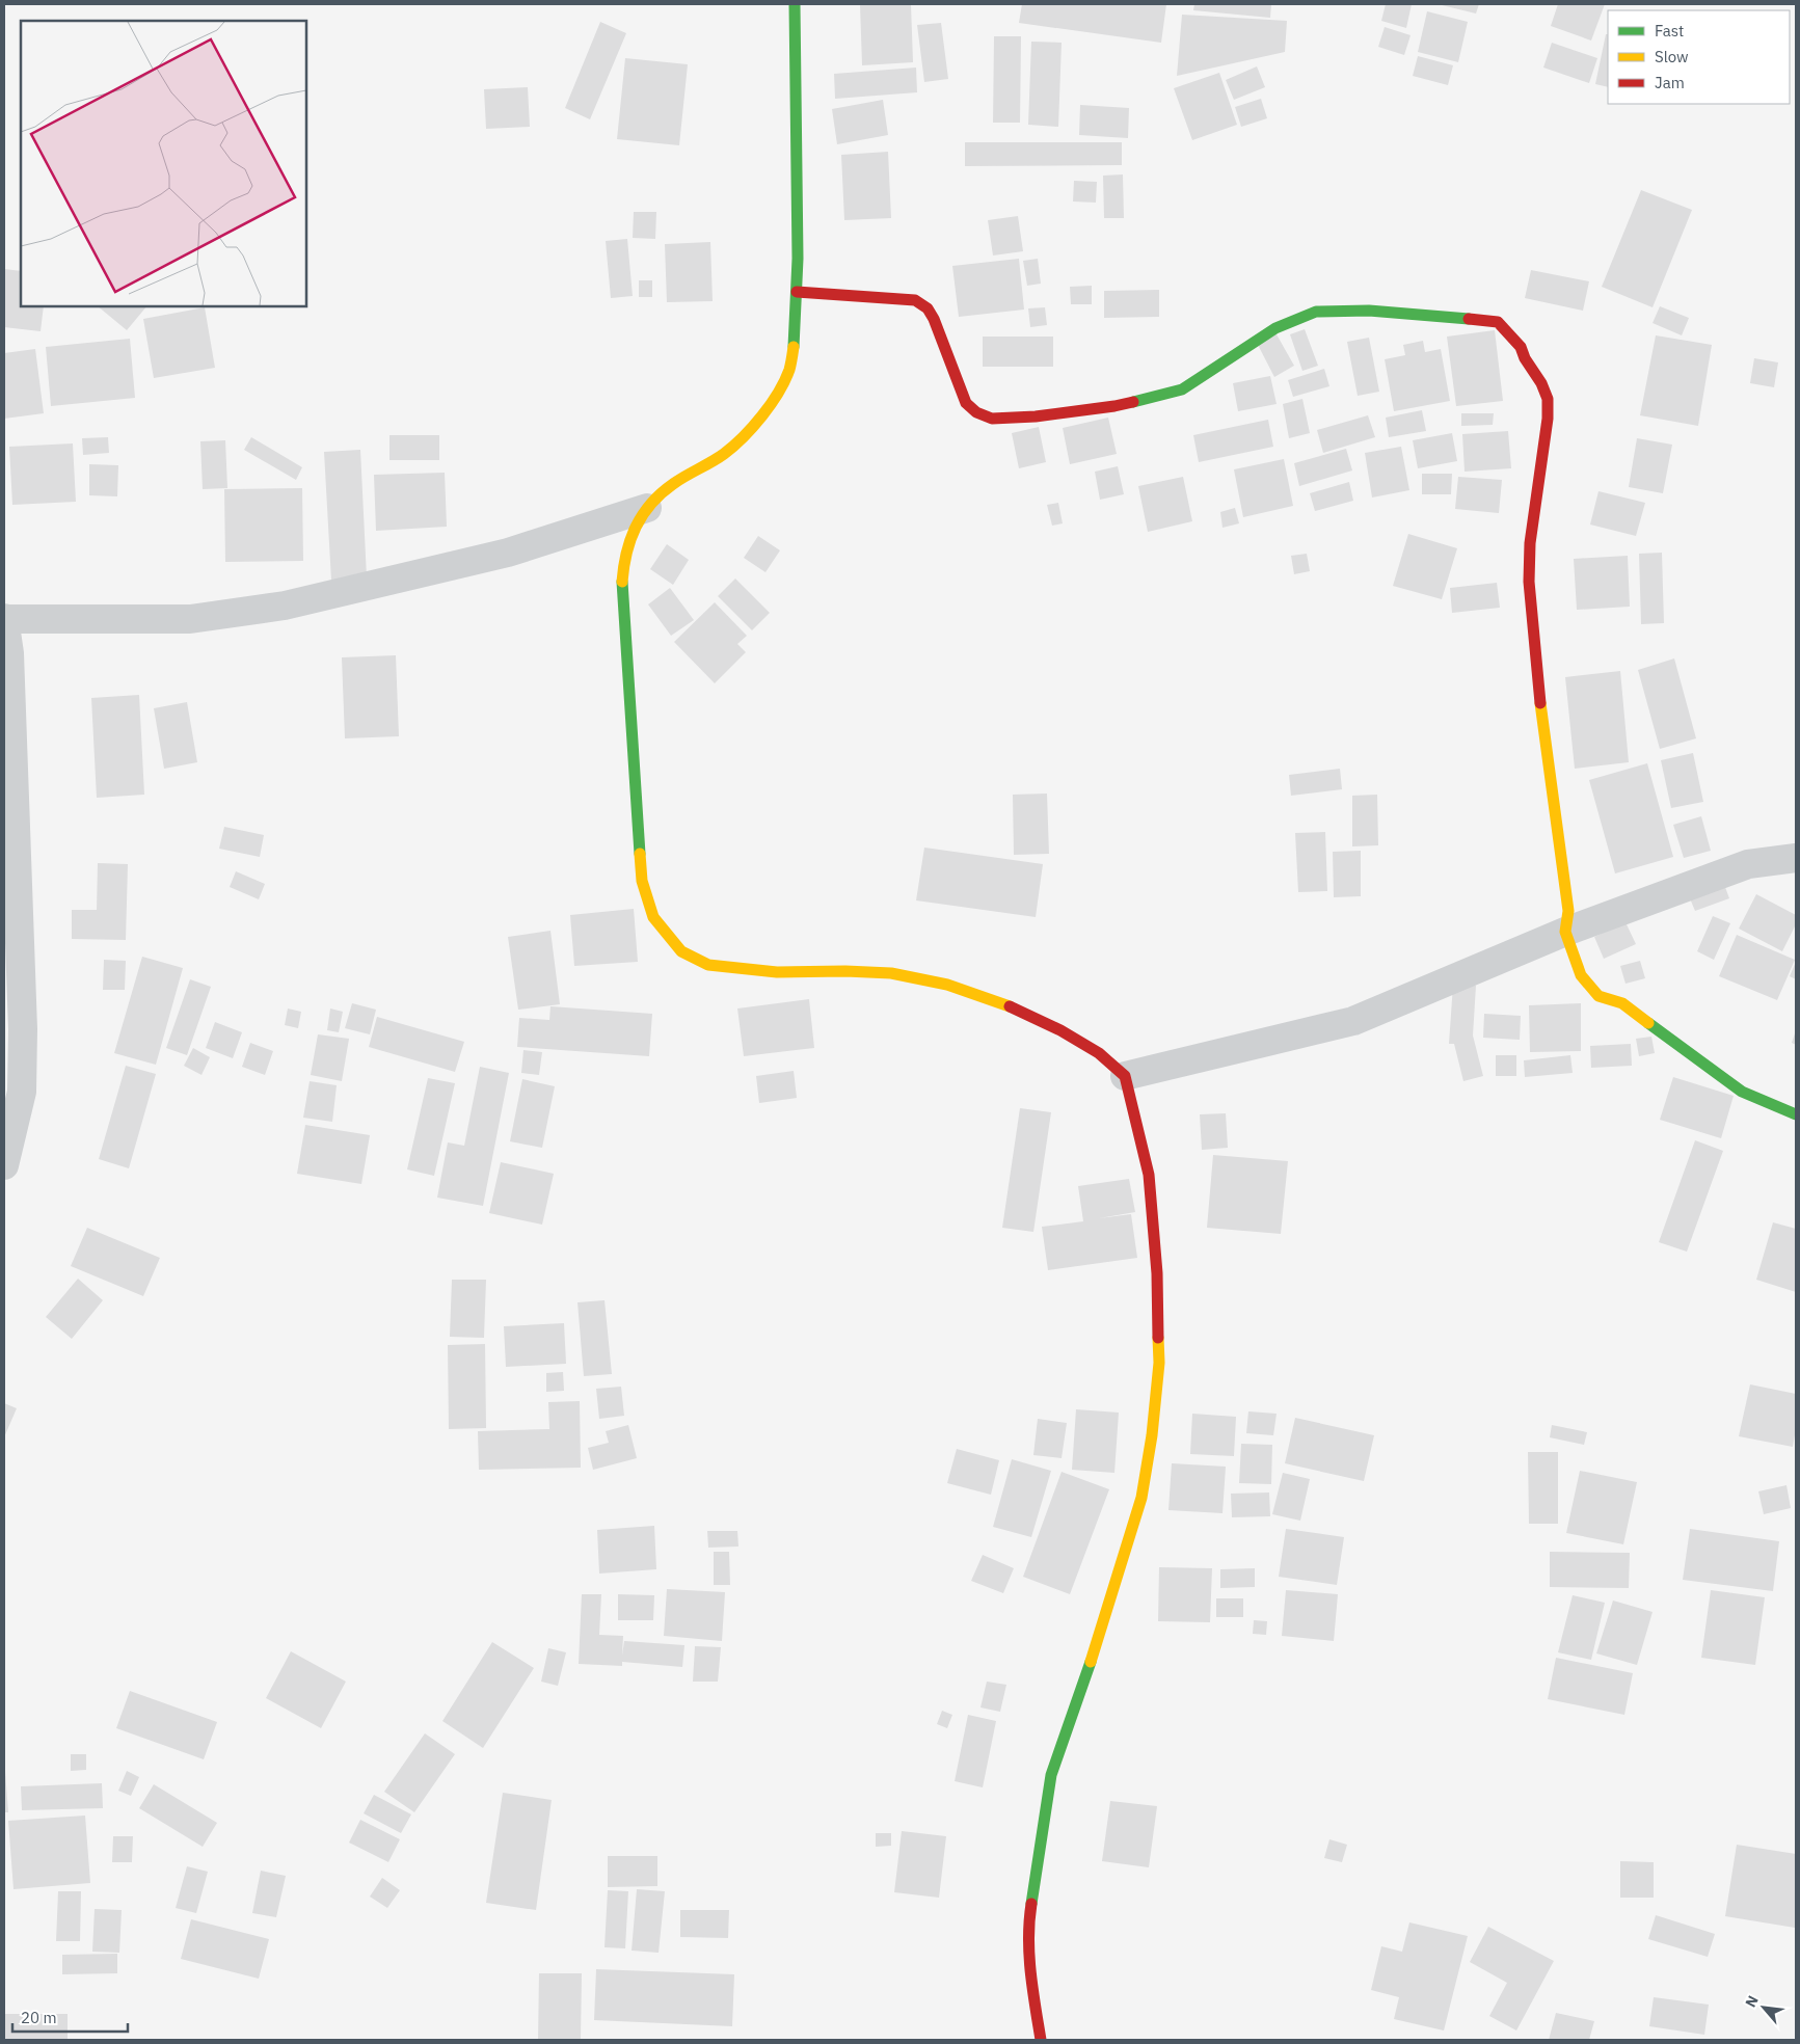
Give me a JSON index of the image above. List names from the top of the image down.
{
  "legend": ["Fast", "Slow", "Jam"],
  "scale_bar": "20 m",
  "north": "top left"
}
